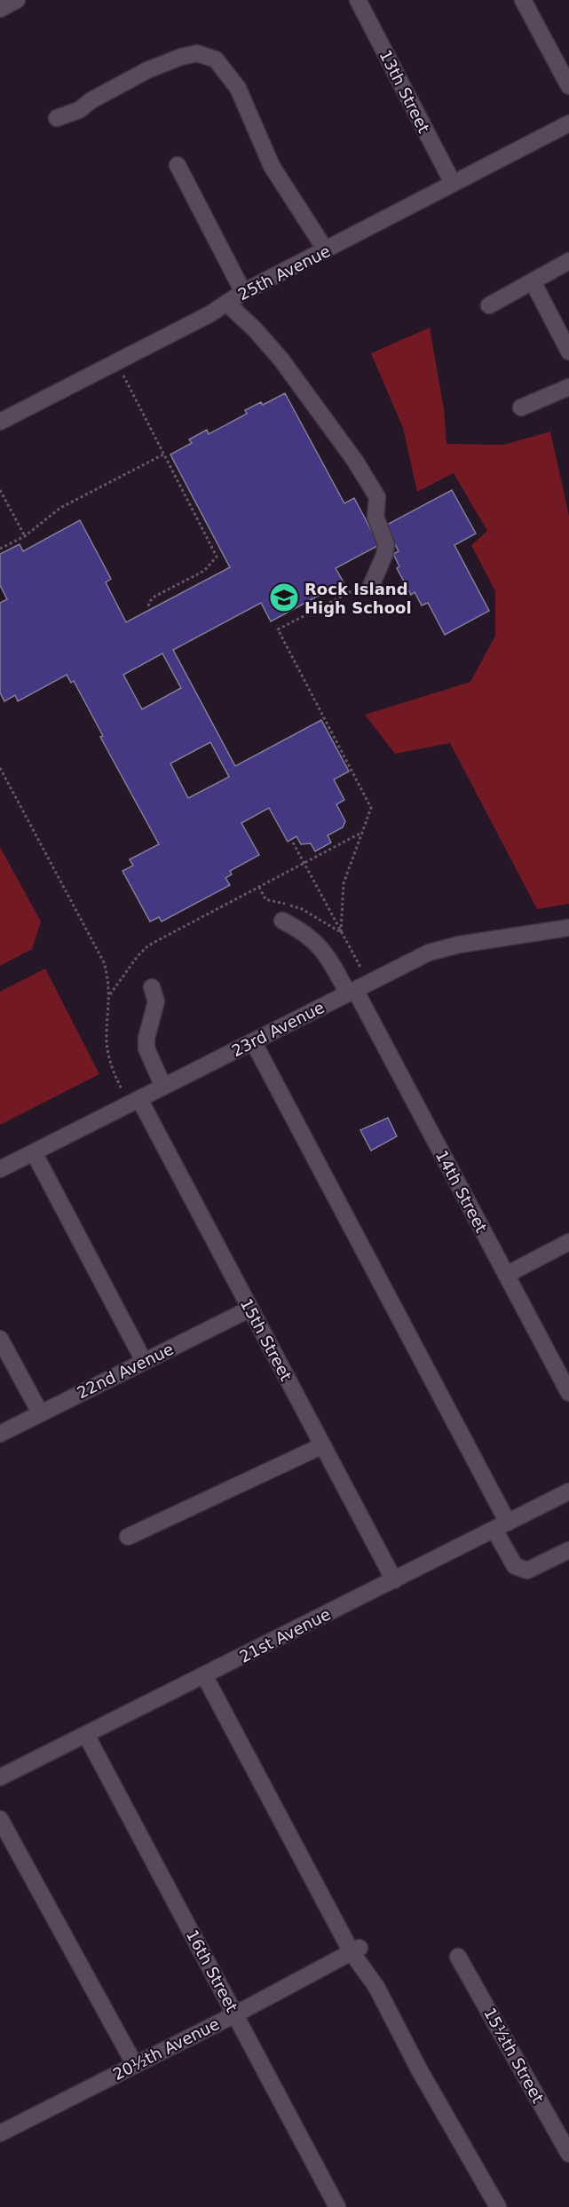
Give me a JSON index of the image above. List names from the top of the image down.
{
  "streets": {
    "street": [
      "13th Street",
      "25th Avenue",
      "23rd Avenue",
      "14th Street",
      "15th Street",
      "22nd Avenue",
      "21st Avenue",
      "16th Street",
      "20½th Avenue",
      "15½th Street"
    ]
  },
  "crossings": [
    ["13th Street", "25th Avenue"],
    ["23rd Avenue", "14th Street"],
    ["23rd Avenue", "15th Street"],
    ["15th Street", "22nd Avenue"],
    ["15th Street", "21st Avenue"],
    ["21st Avenue", "16th Street"],
    ["16th Street", "20½th Avenue"]
  ],
  "places": {
    "school or university": ["Rock Island High School"]
  }
}
